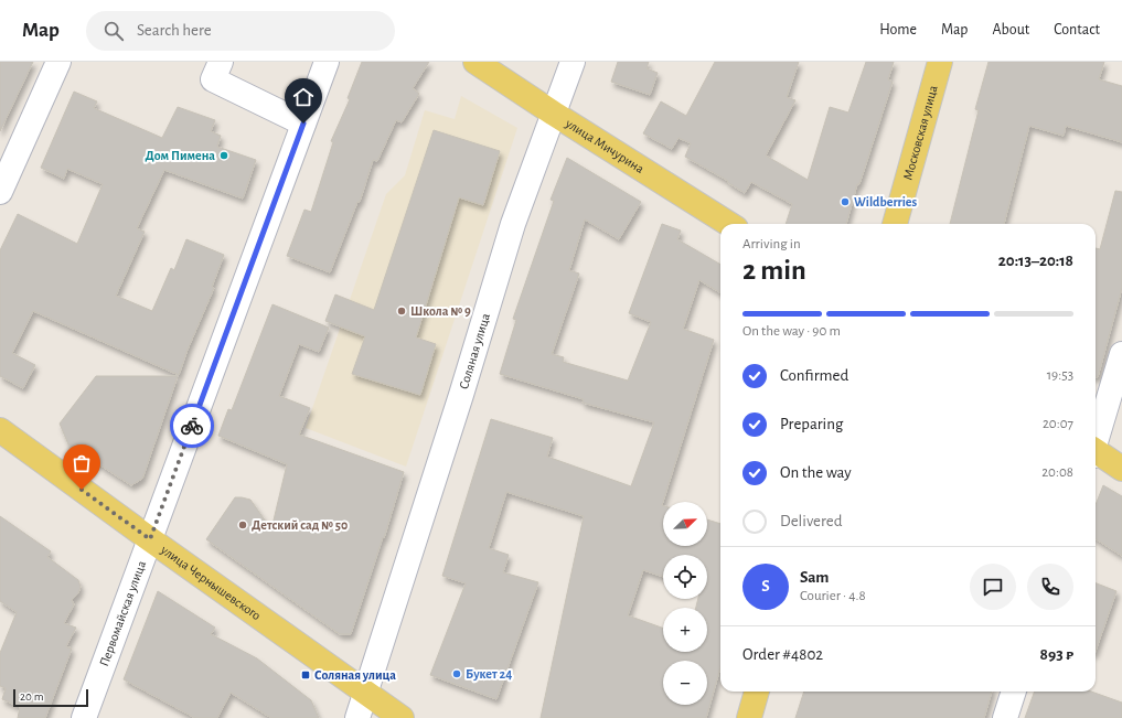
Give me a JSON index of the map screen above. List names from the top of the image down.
{
  "streets": {
    "main road": ["Московская улица", "улица Мичурина", "улица Чернышевского"],
    "street": ["Соляная улица", "Первомайская улица"]
  },
  "crossings": [
    ["улица Мичурина", "Соляная улица"],
    ["Соляная улица", "улица Чернышевского"],
    ["улица Чернышевского", "Первомайская улица"]
  ],
  "places": {
    "other": [
      "Дом Пимена",
      "Wildberries",
      "Школа № 9",
      "Детский сад № 50",
      "Букет 24"
    ],
    "transit": ["Соляная улица"]
  },
  "scale_bar": "20 m",
  "north": "top right",
  "page": {
    "header": "Map",
    "search": "Search here",
    "nav": [
      "Home",
      "Map",
      "About",
      "Contact"
    ],
    "heading": ["2 min", "Arriving in", "20:13–20:18"],
    "panel": [
      "Sam",
      "Courier · 4.8",
      "Order #4802",
      "893 ₽"
    ],
    "bar": "On the way · 90 m",
    "list": [
      ["Confirmed", "19:53"],
      ["Preparing", "20:07"],
      ["On the way", "20:08"],
      "Delivered"
    ],
    "map_buttons": ["+", "−"],
    "round": "S",
    "scale": "20 m"
  }
}
